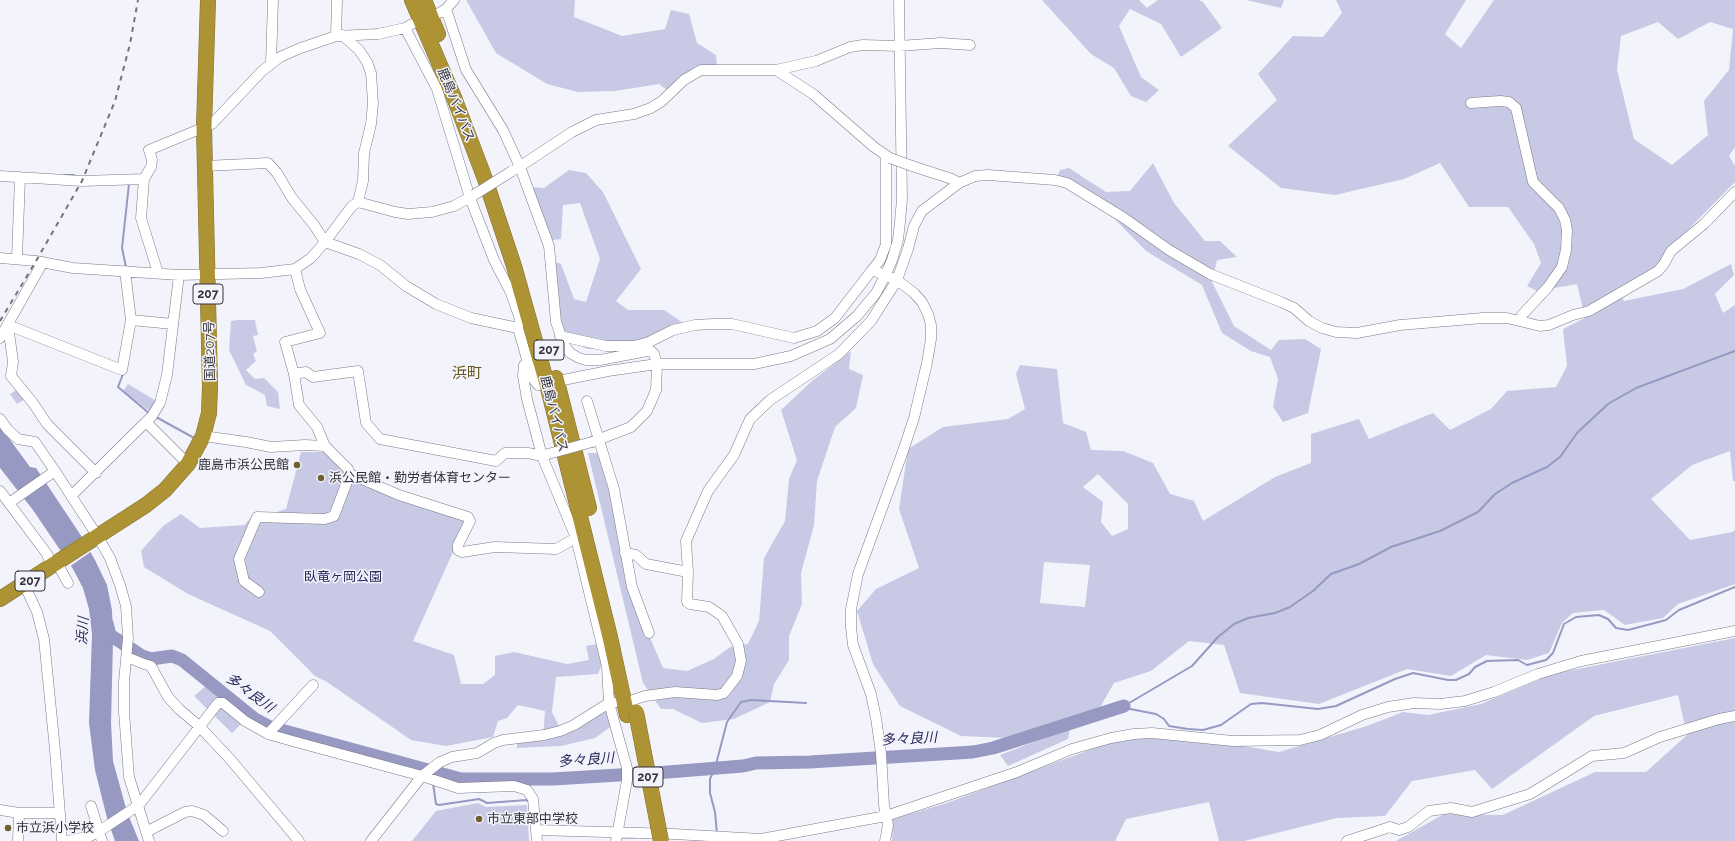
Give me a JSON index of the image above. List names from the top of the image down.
{
  "streets": {
    "highway": ["鹿島バイパス", "207", "国道207号"]
  },
  "districts": ["浜町"],
  "water": ["浜川", "多々良川"],
  "parks": ["臥竜ヶ岡公園"],
  "places": [
    "鹿島市浜公民館",
    "浜公民館・勤労者体育センター",
    "市立東部中学校",
    "市立浜小学校"
  ]
}
